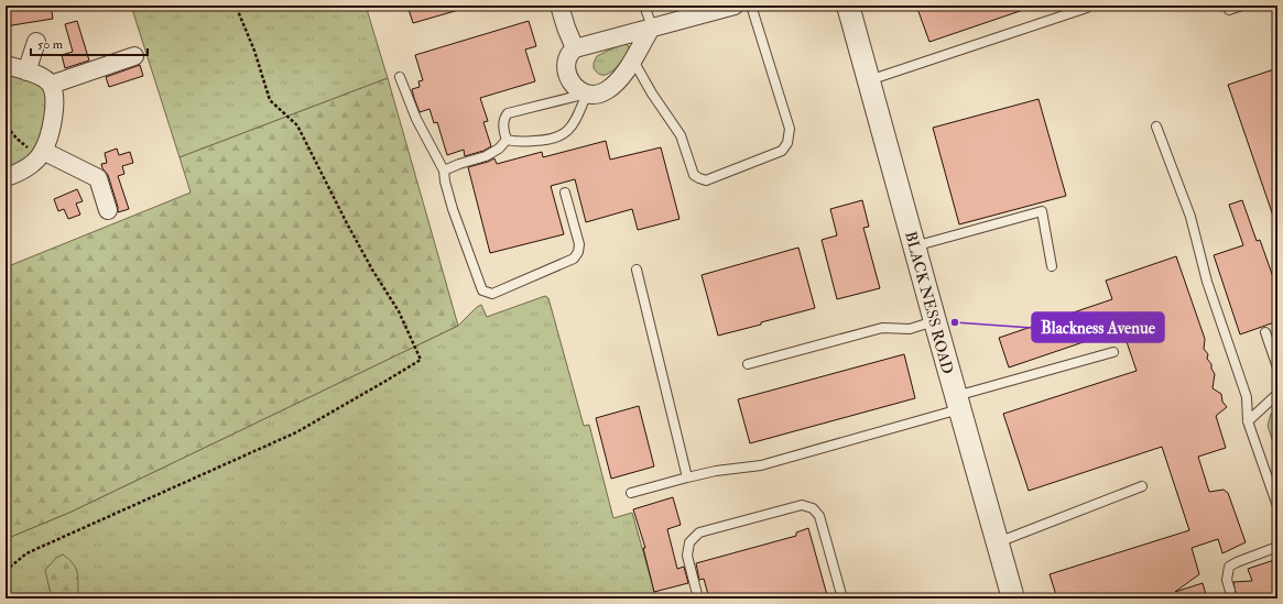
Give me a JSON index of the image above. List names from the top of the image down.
{
  "streets": {
    "street": ["BLACK NESS ROAD"]
  },
  "places": ["Blackness Avenue"],
  "scale_bar": "50 m"
}
